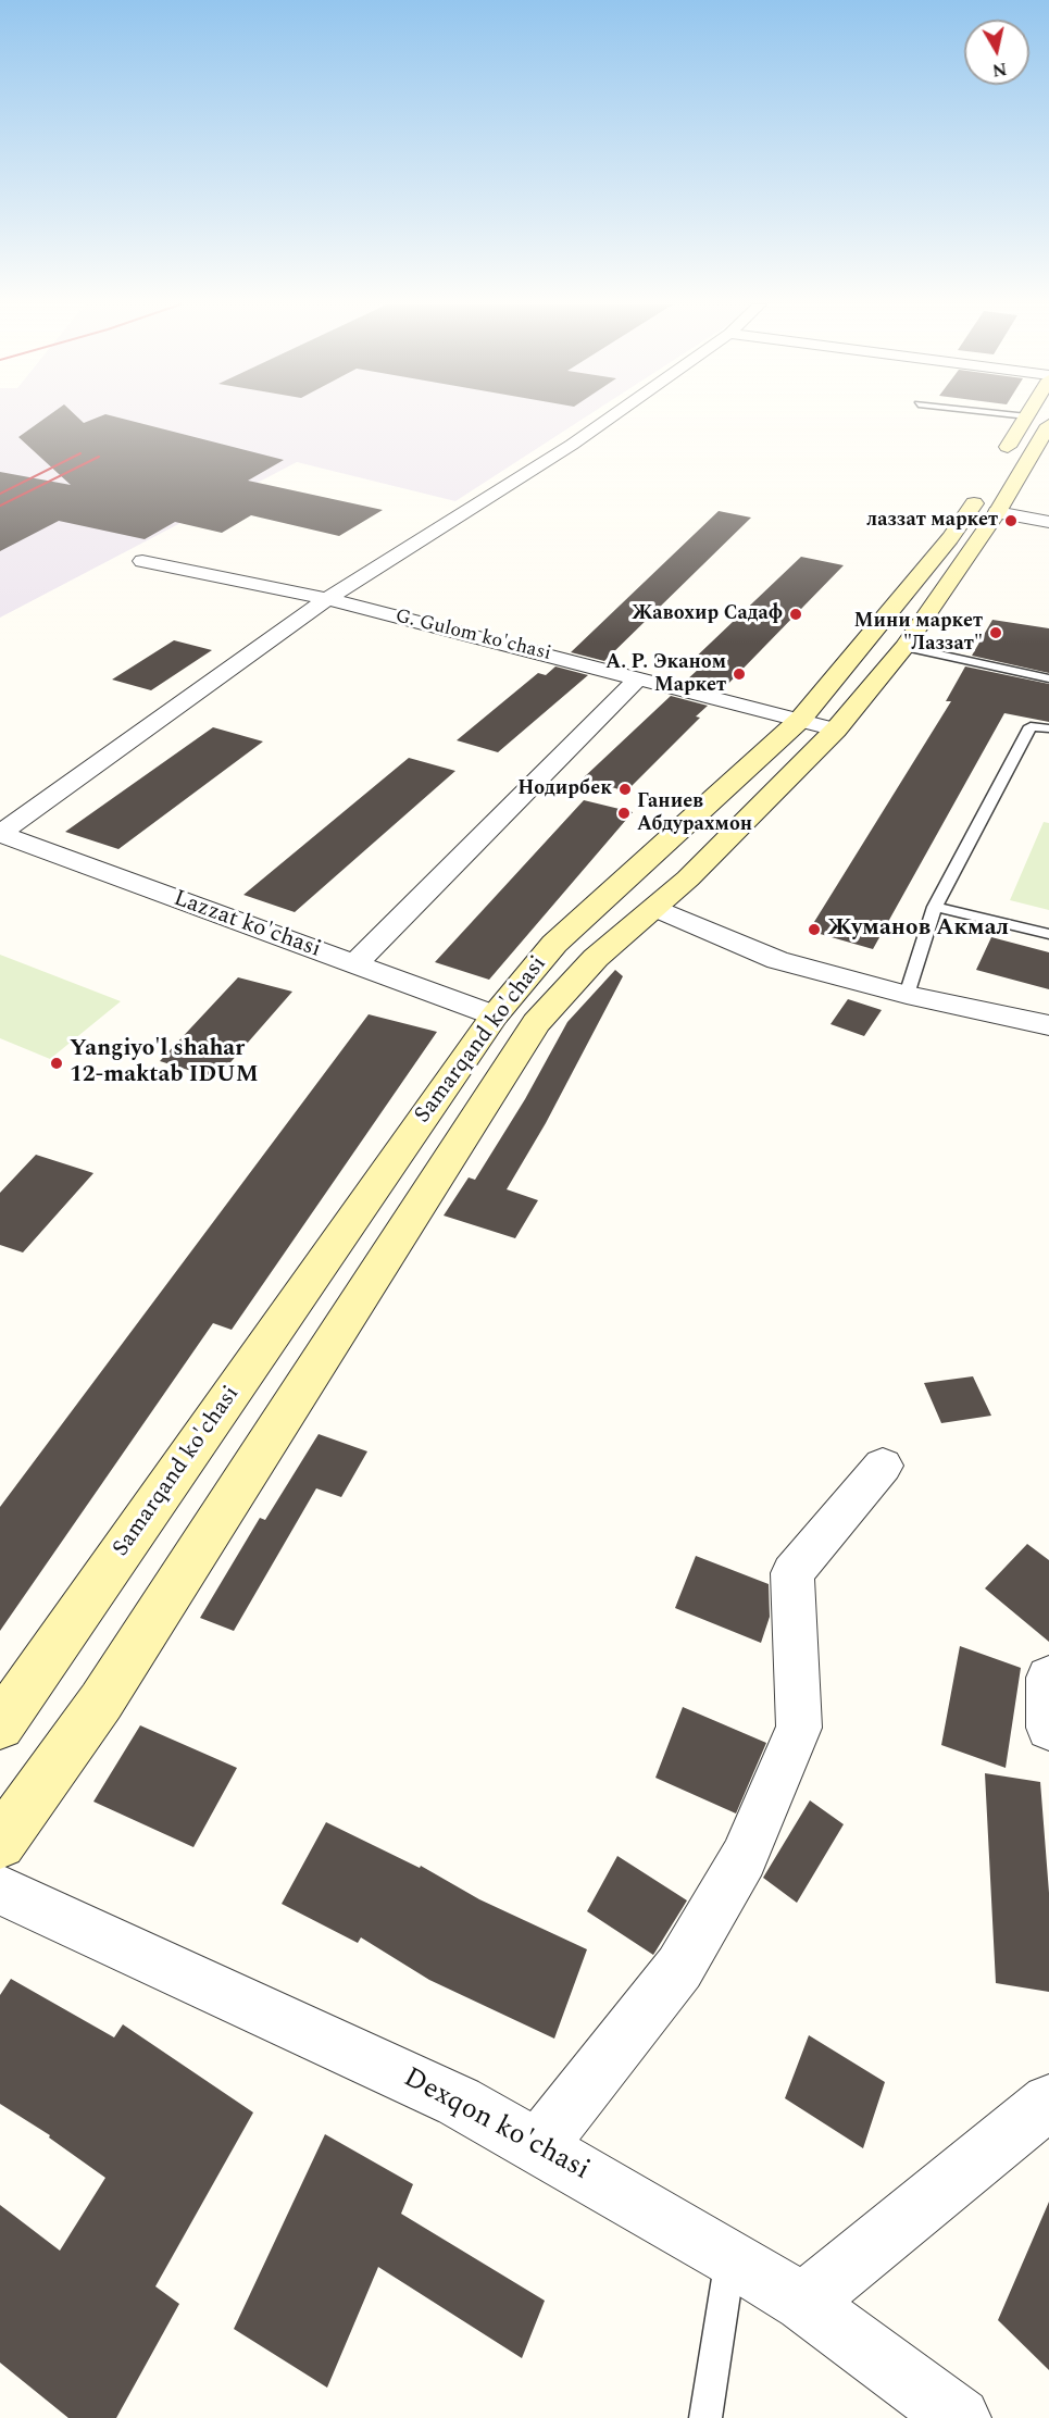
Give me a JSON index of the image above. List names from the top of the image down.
{
  "streets": {
    "main road": ["Samarqand ko'chasi"],
    "street": ["G. Gulom ko'chasi", "Lazzat ko'chasi", "Dexqon ko'chasi"]
  },
  "crossings": [
    ["G. Gulom ko'chasi", "Samarqand ko'chasi"],
    ["Lazzat ko'chasi", "Samarqand ko'chasi"]
  ],
  "places": [
    "лаззат маркет",
    "Жавохир Садаф",
    "Мини маркет \"Лаззат\"",
    "А. Р. Эканом Маркет",
    "Нодирбек",
    "Ганиев Абдурахмон",
    "Жуманов Акмал",
    "Yangiyo'l shahar 12-maktab IDUM"
  ],
  "north": "bottom"
}
